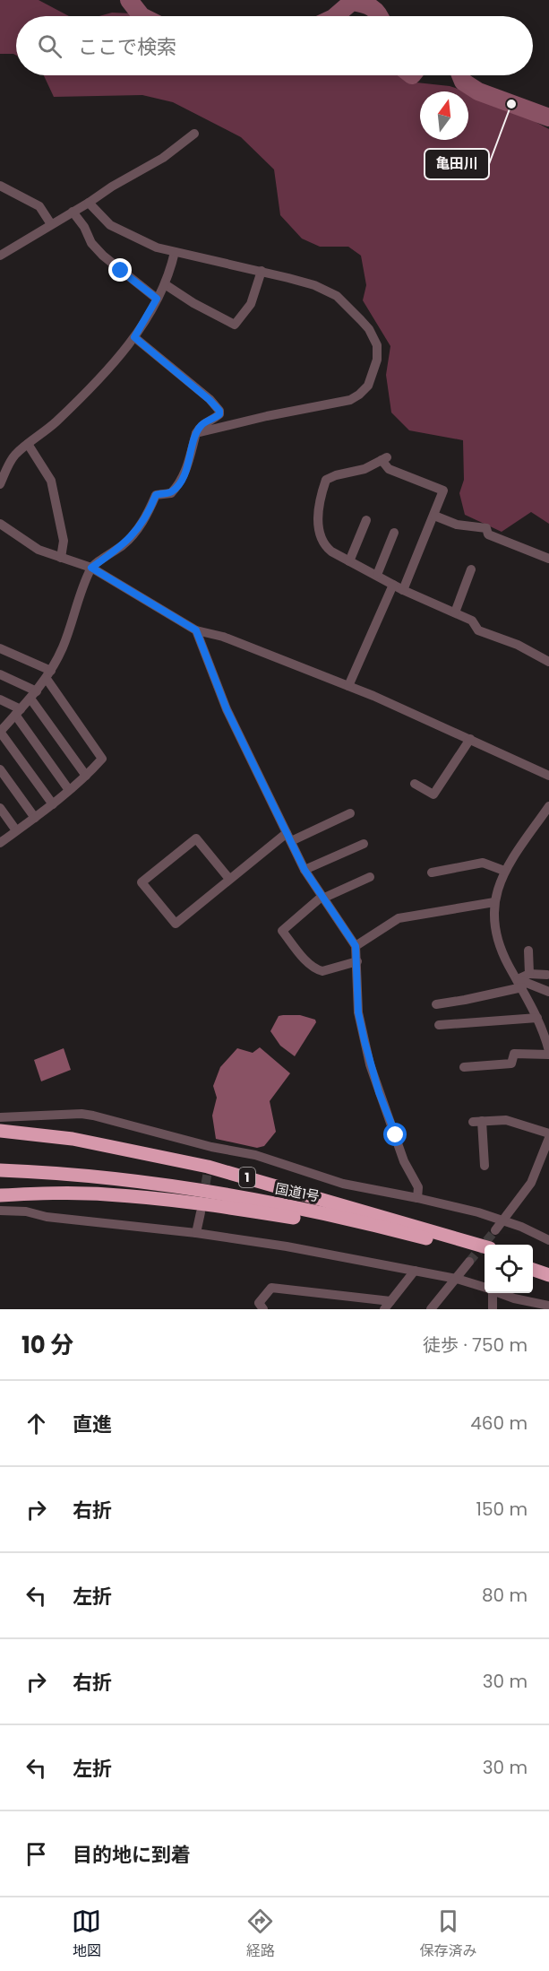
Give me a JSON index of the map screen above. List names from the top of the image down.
{
  "streets": {
    "highway": ["1", "国道1号"]
  },
  "crossings": [
    ["1", "国道1号"]
  ],
  "places": ["亀田川"],
  "north": "top",
  "page": {
    "search": "ここで検索",
    "heading": ["10 分", "徒歩 · 750 m"],
    "list": [
      ["直進", "460 m"],
      ["右折", "150 m"],
      ["左折", "80 m"],
      ["右折", "30 m"],
      ["左折", "30 m"],
      "目的地に到着"
    ],
    "nav": ["地図", "経路", "保存済み"]
  }
}
